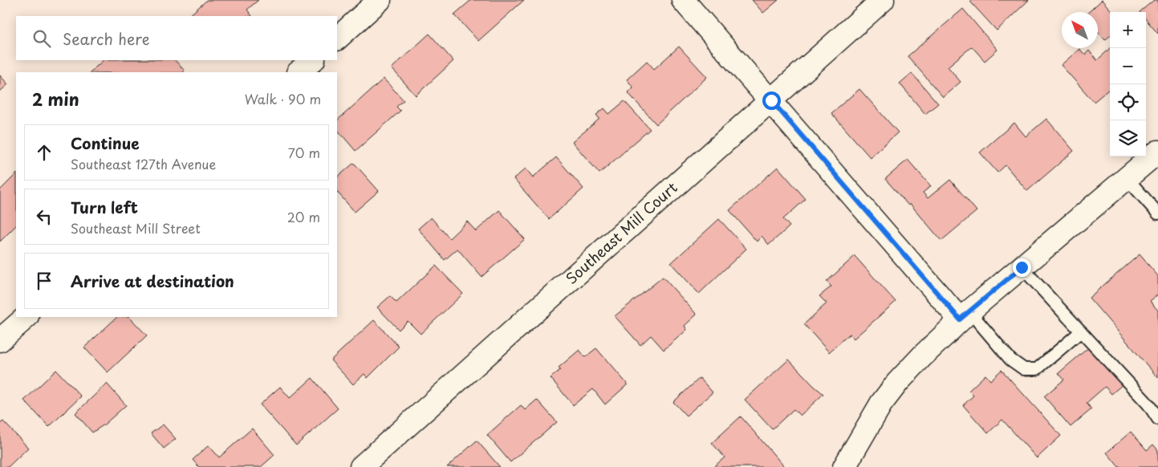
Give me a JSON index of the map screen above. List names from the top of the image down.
{
  "streets": {
    "street": ["Southeast Mill Court"]
  },
  "north": "top left",
  "page": {
    "map_buttons": ["+", "−"],
    "search": "Search here",
    "heading": ["2 min", "Walk · 90 m"],
    "list": [
      ["Continue", "Southeast 127th Avenue", "70 m"],
      ["Turn left", "Southeast Mill Street", "20 m"],
      "Arrive at destination"
    ]
  }
}
